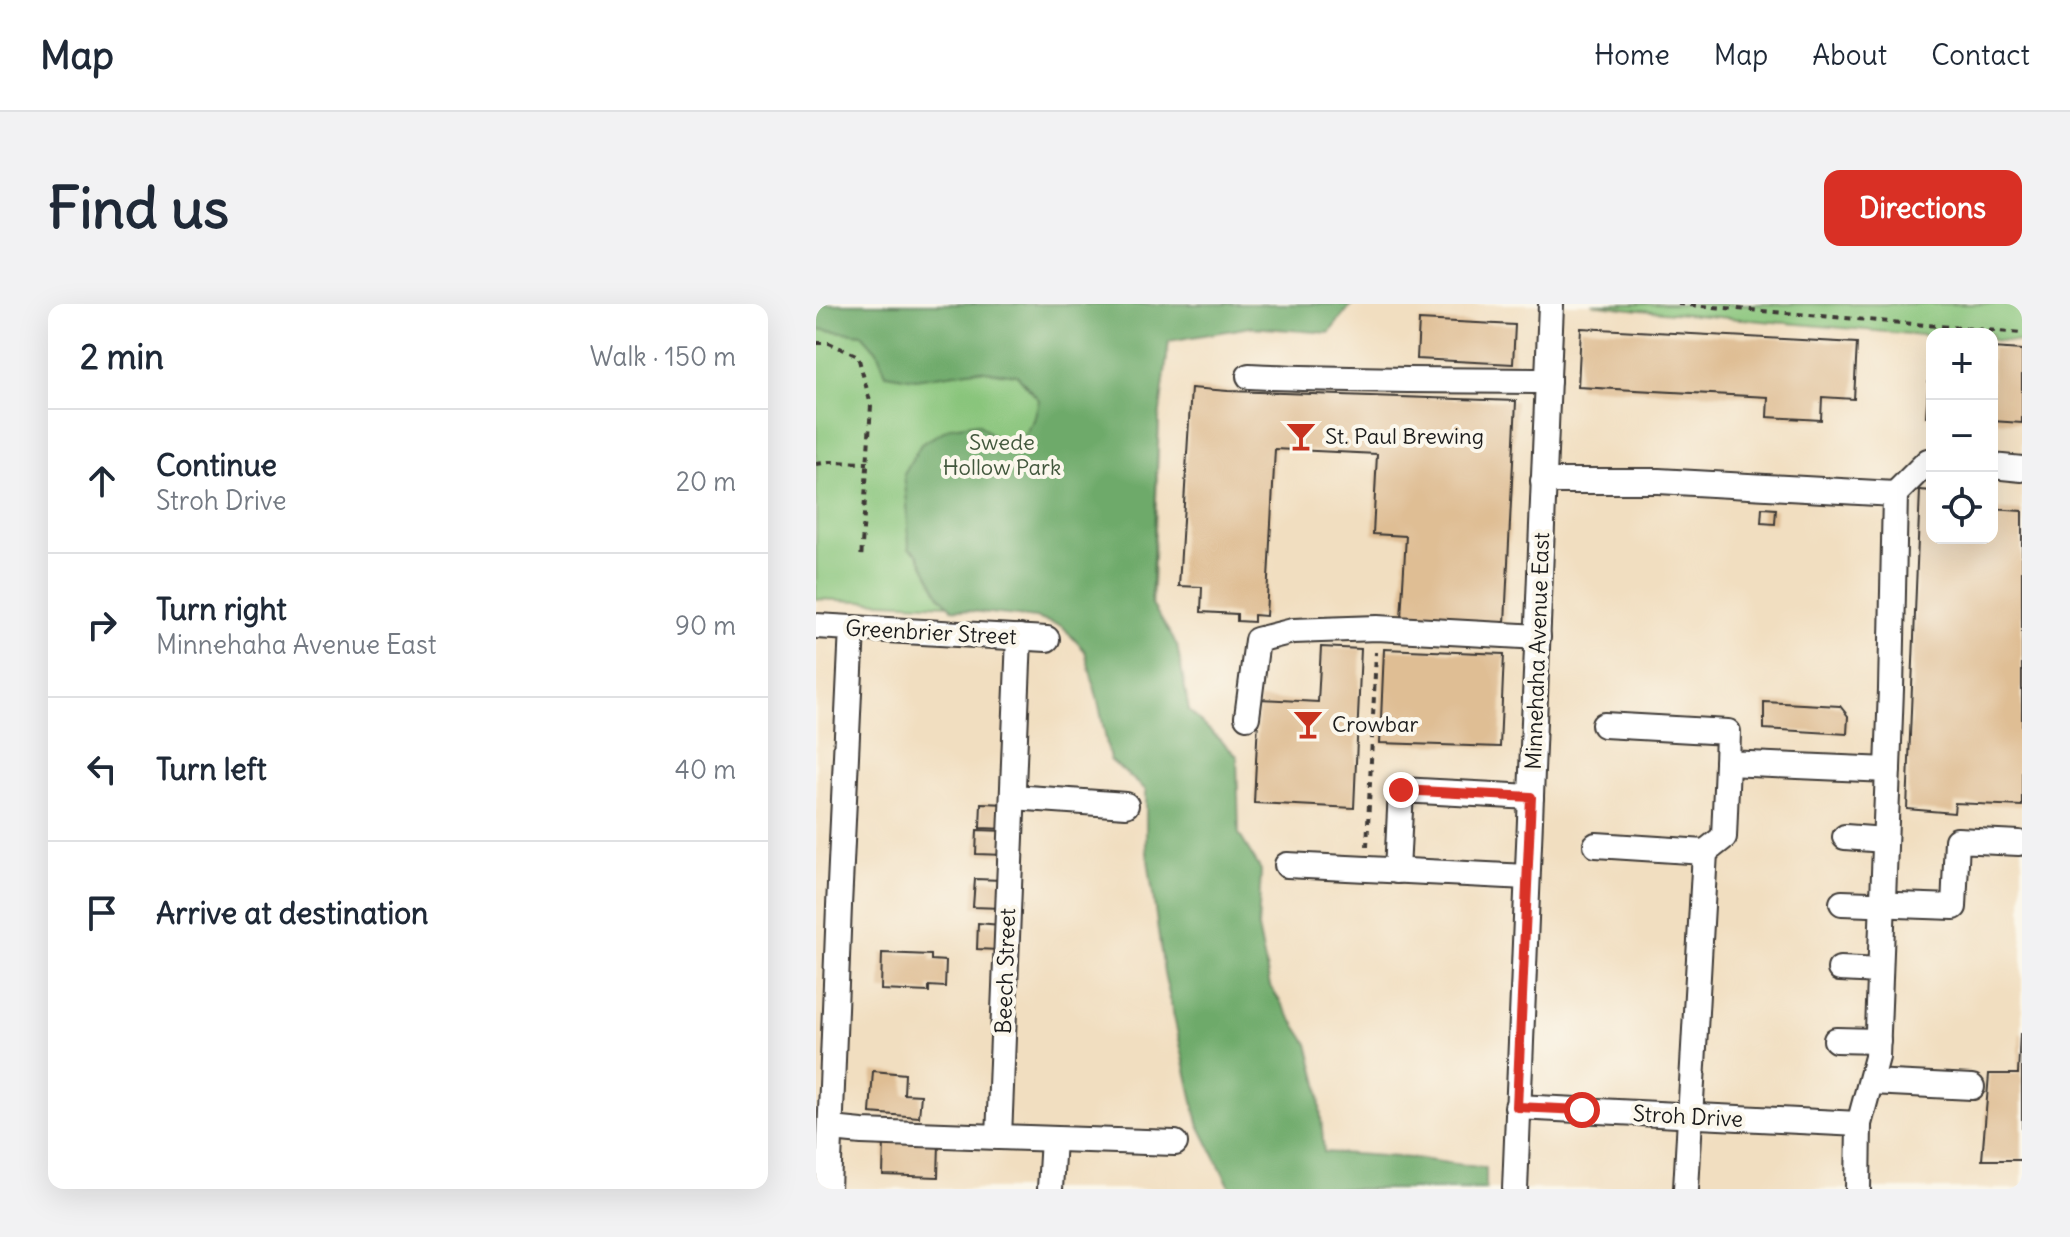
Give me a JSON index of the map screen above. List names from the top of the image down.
{
  "streets": {
    "street": [
      "Greenbrier Street",
      "Minnehaha Avenue East",
      "Beech Street",
      "Stroh Drive"
    ]
  },
  "crossings": [
    ["Greenbrier Street", "Beech Street"],
    ["Minnehaha Avenue East", "Stroh Drive"]
  ],
  "parks": ["Swede Hollow Park"],
  "places": {
    "bar": ["St. Paul Brewing", "Crowbar"]
  },
  "page": {
    "header": "Map",
    "nav": [
      "Home",
      "Map",
      "About",
      "Contact"
    ],
    "buttons": "Directions",
    "title": "Find us",
    "heading": ["2 min", "Walk · 150 m"],
    "map_buttons": ["+", "−"],
    "list": [
      ["Continue", "Stroh Drive", "20 m"],
      ["Turn right", "Minnehaha Avenue East", "90 m"],
      ["Turn left", "40 m"],
      "Arrive at destination"
    ]
  }
}
